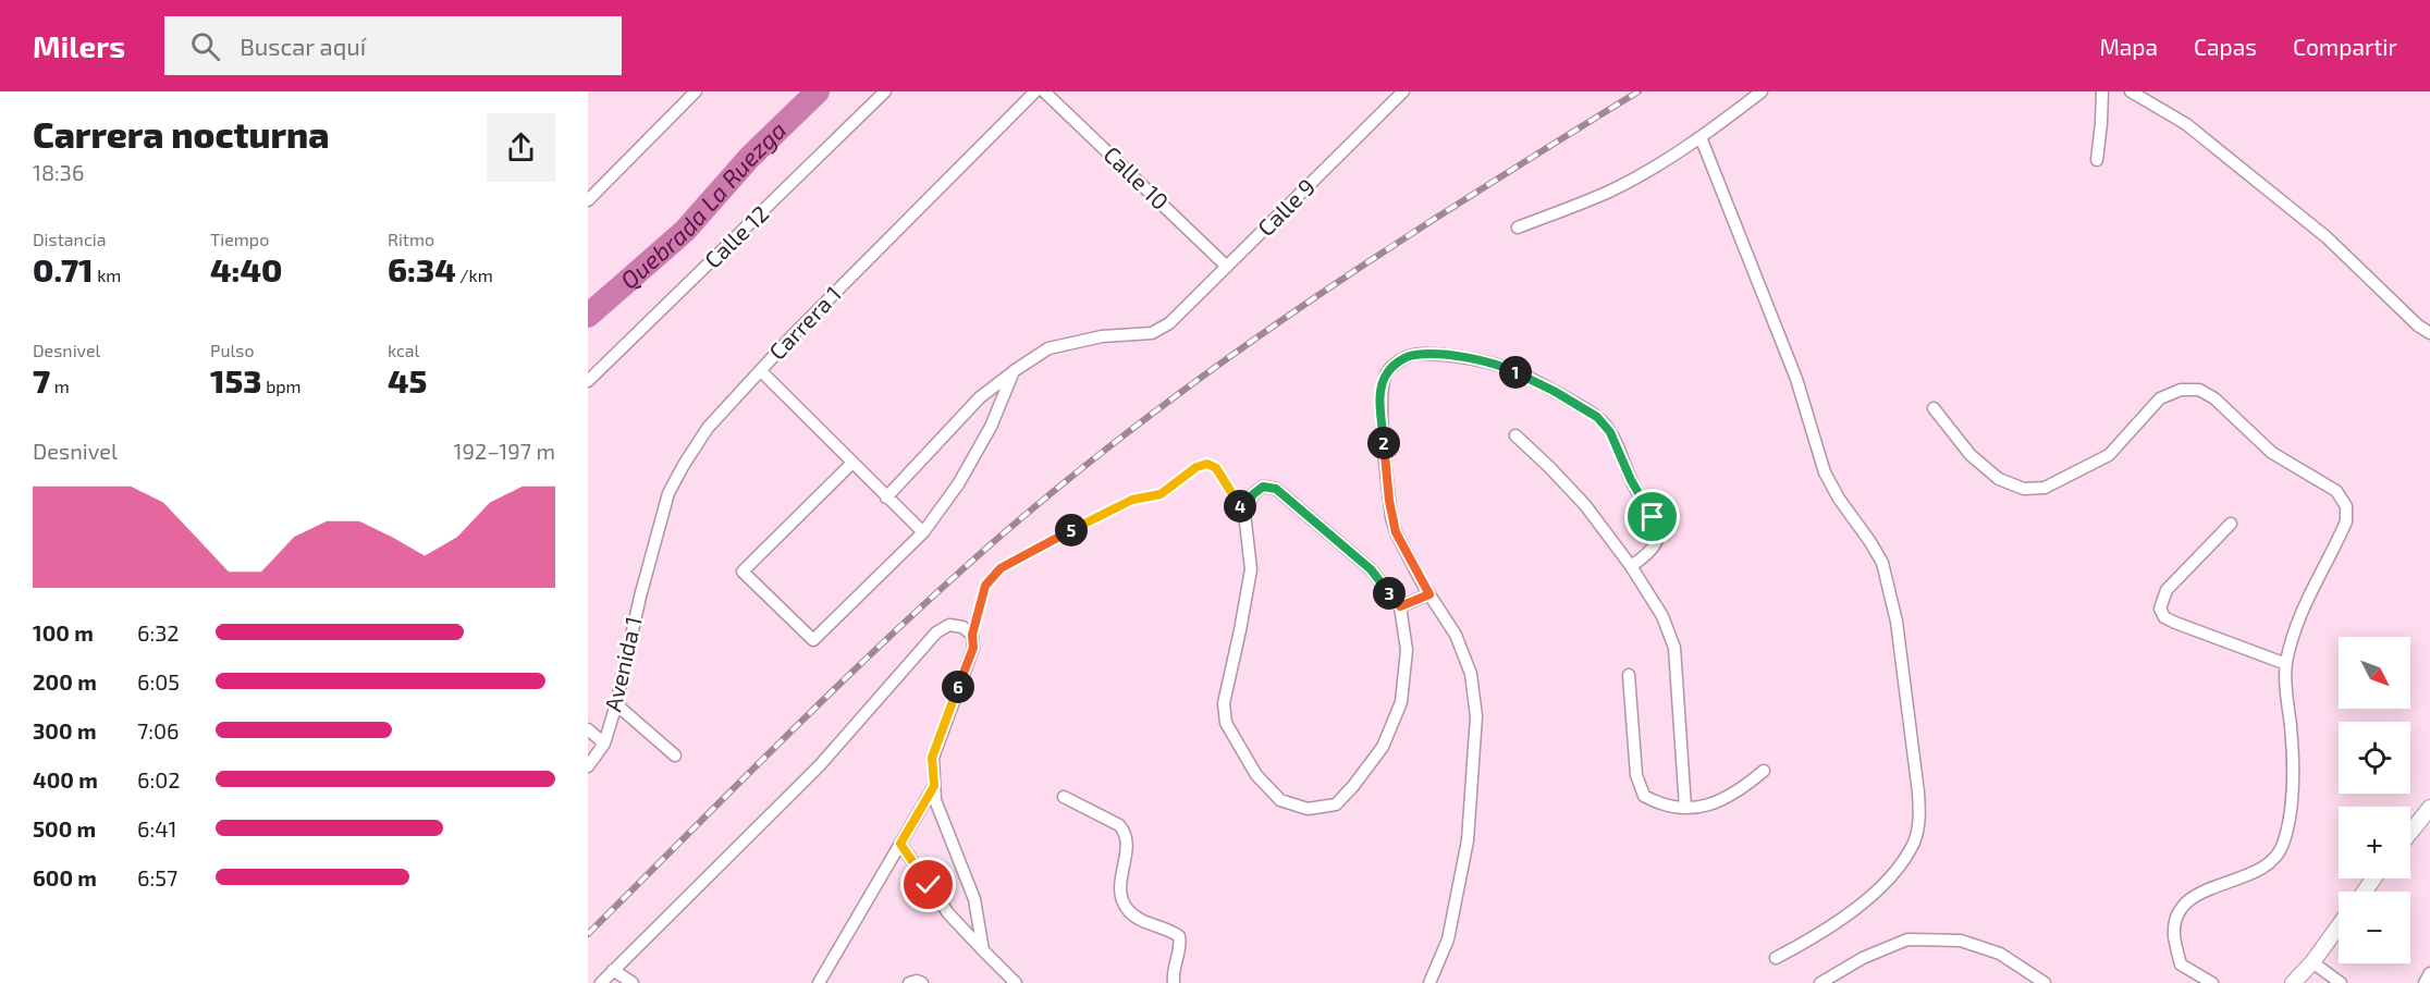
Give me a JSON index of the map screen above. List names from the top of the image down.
{
  "streets": {
    "street": [
      "Calle 10",
      "Calle 9",
      "Calle 12",
      "Carrera 1",
      "Avenida 1"
    ]
  },
  "crossings": [
    ["Calle 10", "Calle 9"],
    ["Carrera 1", "Avenida 1"]
  ],
  "water": ["Quebrada La Ruezga"],
  "north": "bottom right",
  "page": {
    "header": "Milers",
    "search": "Buscar aquí",
    "nav": ["Mapa", "Capas", "Compartir"],
    "heading": ["Carrera nocturna", "18:36"],
    "stats": [
      ["Distancia", "0.71 km"],
      ["Tiempo", "4:40"],
      ["Ritmo", "6:34 /km"],
      ["Desnivel", "7 m"],
      ["Pulso", "153 bpm"],
      ["kcal", "45"]
    ],
    "pins": [
      "1",
      "2",
      "4",
      "5",
      "3",
      "6"
    ],
    "chart": ["Desnivel", "192–197 m"],
    "list": [
      {
        "name": "100 m",
        "note": "6:32"
      },
      {
        "name": "200 m",
        "note": "6:05"
      },
      {
        "name": "300 m",
        "note": "7:06"
      },
      {
        "name": "400 m",
        "note": "6:02"
      },
      {
        "name": "500 m",
        "note": "6:41"
      },
      {
        "name": "600 m",
        "note": "6:57"
      }
    ],
    "map_buttons": ["+", "−"]
  }
}
